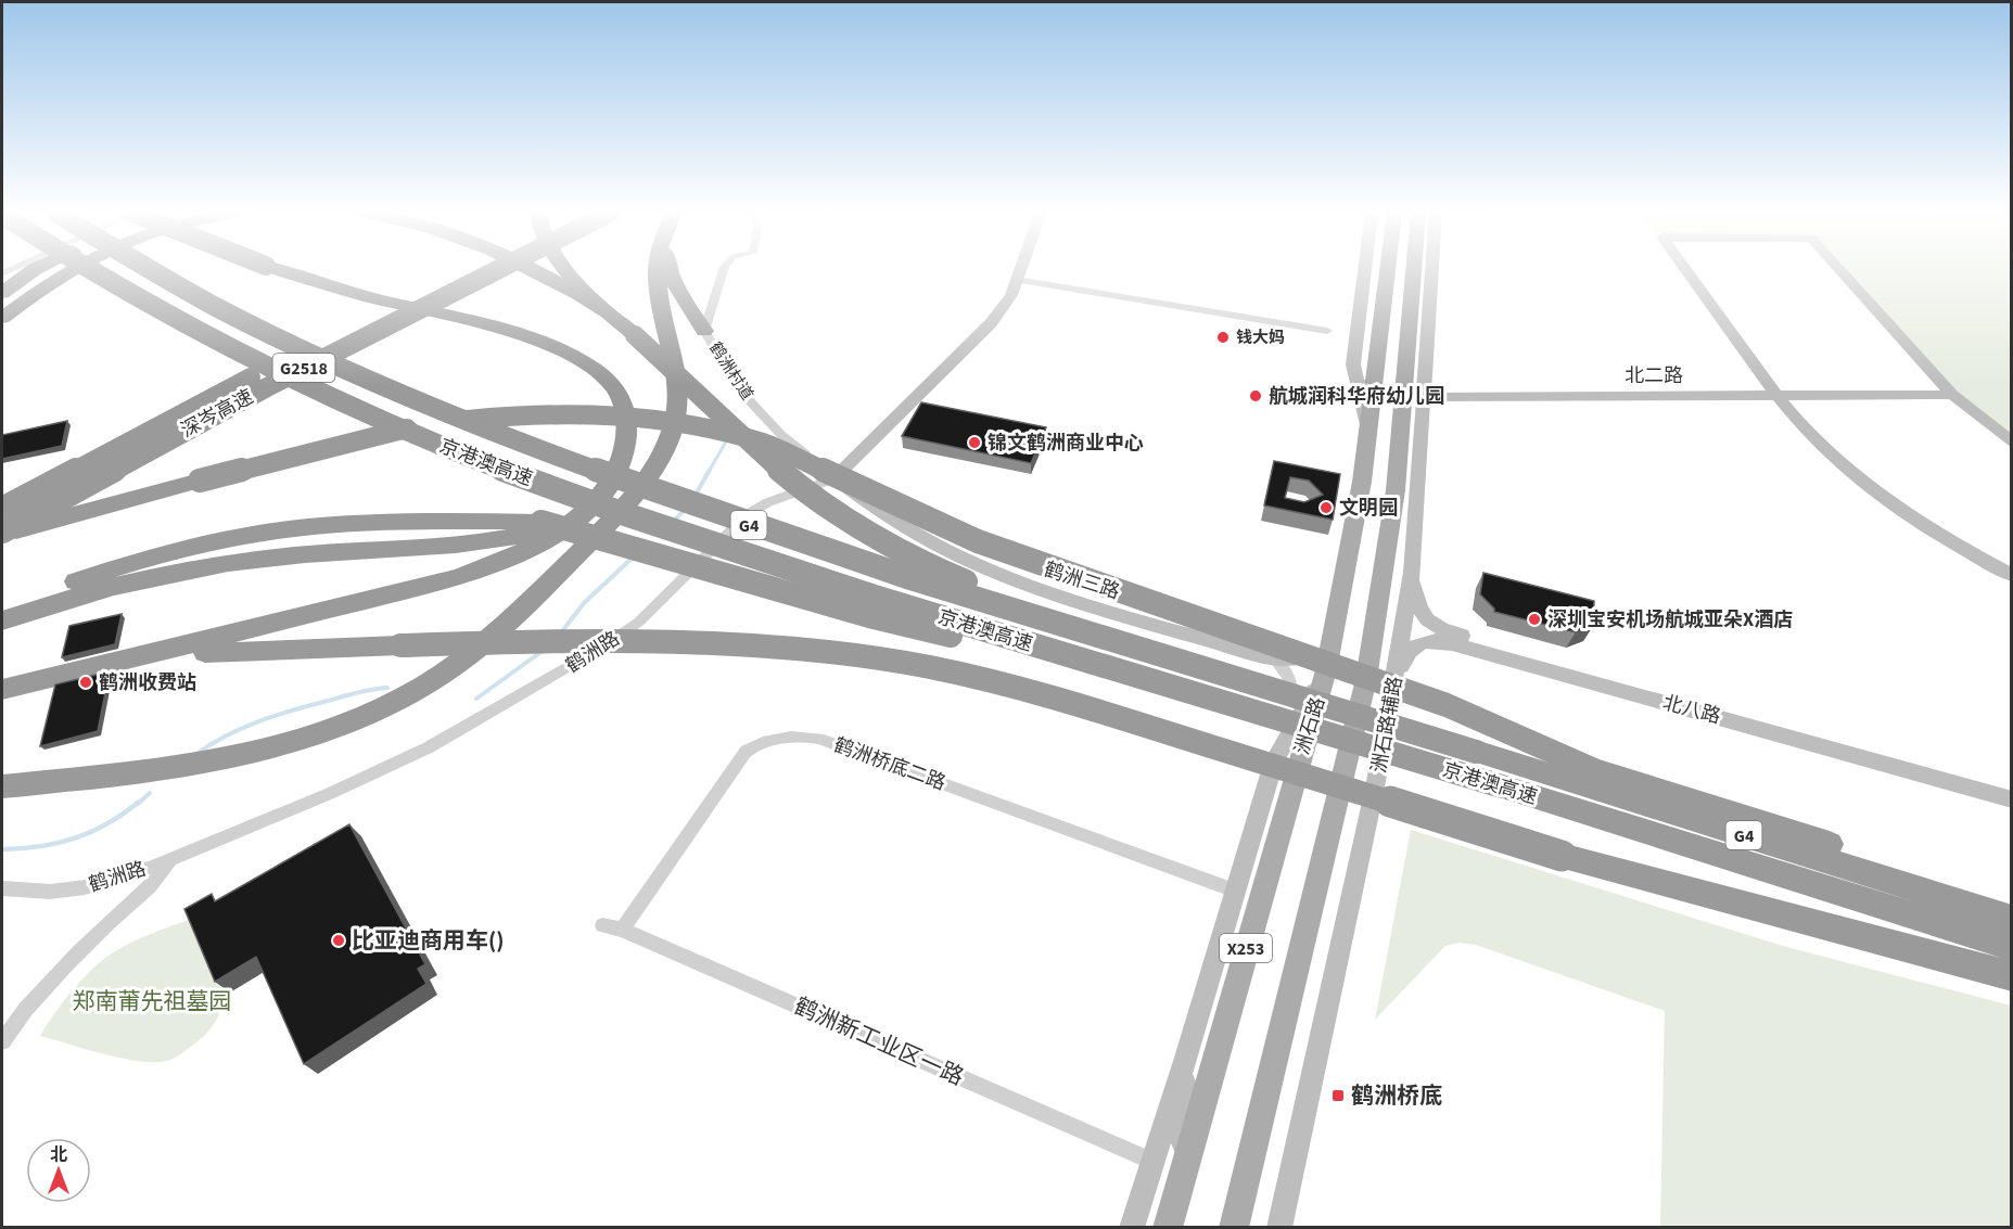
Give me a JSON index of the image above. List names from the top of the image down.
{
  "streets": {
    "highway": [
      "G2518",
      "深岑高速",
      "京港澳高速",
      "G4"
    ],
    "main road": ["洲石路", "X253"],
    "street": [
      "鹤洲村道",
      "北二路",
      "鹤洲三路",
      "鹤洲路",
      "北八路",
      "洲石路辅路",
      "鹤洲桥底二路",
      "鹤洲新工业区一路"
    ]
  },
  "crossings": [
    ["鹤洲村道", "鹤洲三路"],
    ["鹤洲村道", "鹤洲路"],
    ["北二路", "洲石路辅路"],
    ["北二路", "洲石路"],
    ["北二路", "X253"],
    ["鹤洲三路", "鹤洲路"],
    ["鹤洲三路", "洲石路"],
    ["北八路", "洲石路辅路"],
    ["洲石路辅路", "X253"],
    ["鹤洲桥底二路", "鹤洲新工业区一路"]
  ],
  "parks": ["郑南莆先祖墓园"],
  "places": {
    "other": [
      "钱大妈",
      "航城润科华府幼儿园",
      "锦文鹤洲商业中心",
      "文明园",
      "深圳宝安机场航城亚朵X酒店",
      "鹤洲收费站",
      "比亚迪商用车()"
    ],
    "transit": ["鹤洲桥底"]
  },
  "north": "top"
}
